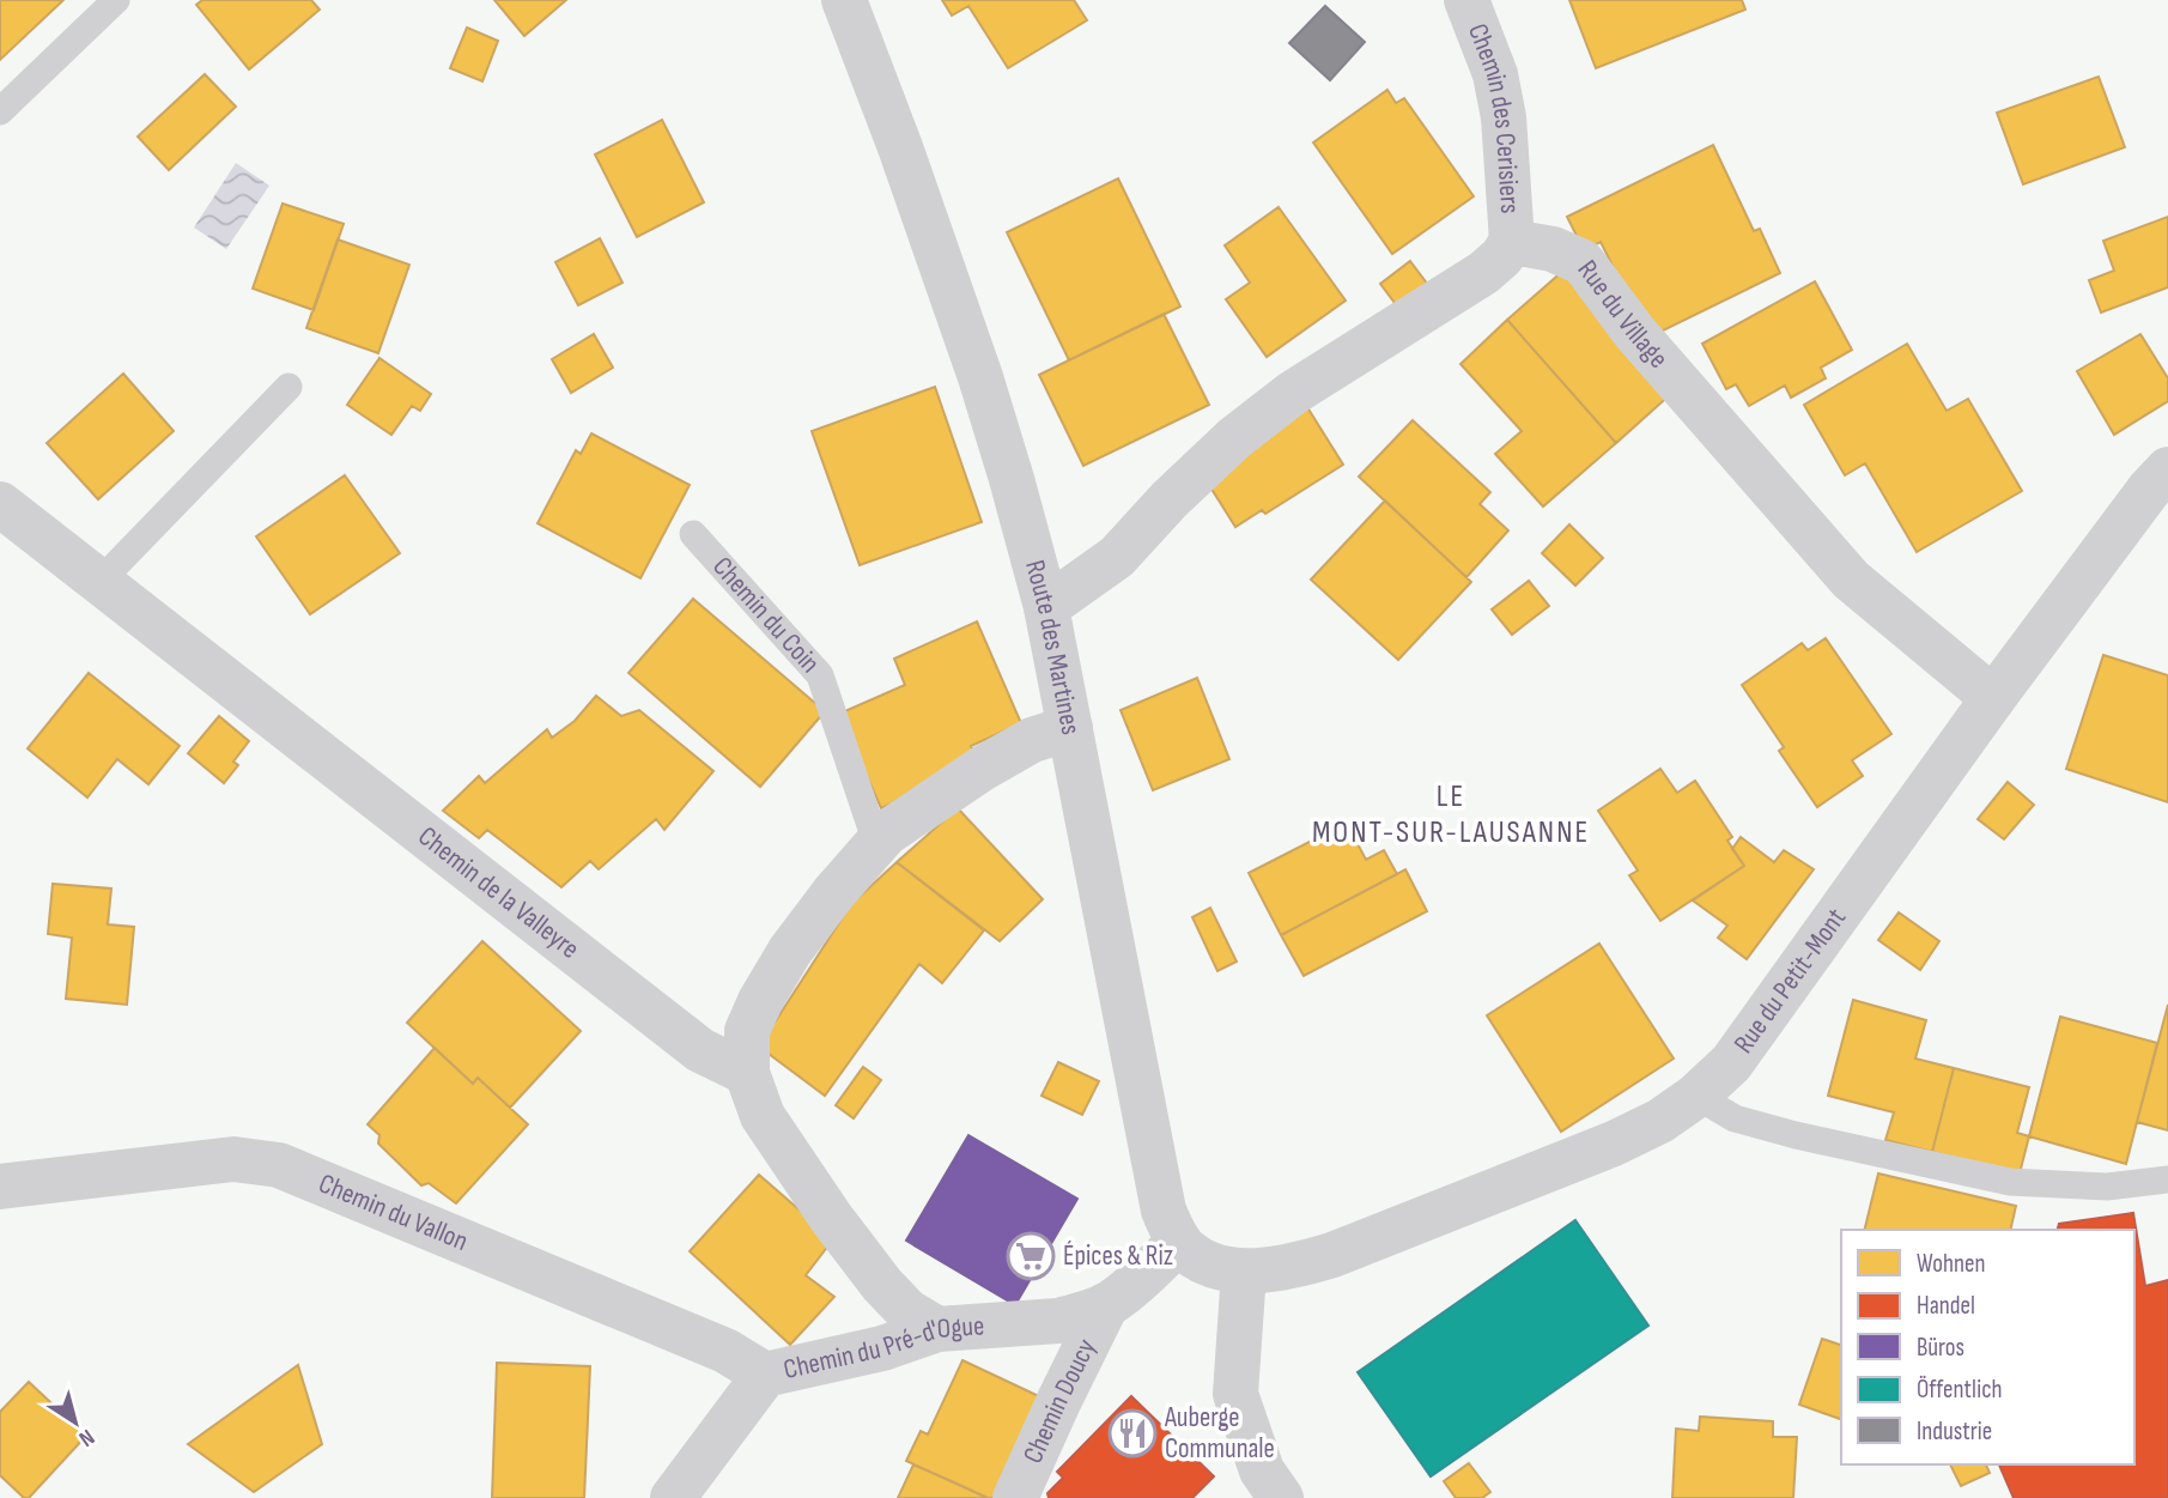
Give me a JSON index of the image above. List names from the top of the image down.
{
  "streets": {
    "street": [
      "Chemin des Cerisiers",
      "Rue du Village",
      "Route des Martines",
      "Chemin de la Valleyre",
      "Rue du Petit-Mont",
      "Chemin du Vallon",
      "Chemin du Pré-d'Ogue",
      "Chemin Doucy"
    ],
    "lane": ["Chemin du Coin"]
  },
  "crossings": [
    ["Chemin des Cerisiers", "Rue du Village"],
    ["Rue du Village", "Rue du Petit-Mont"],
    ["Chemin du Vallon", "Chemin du Pré-d'Ogue"],
    ["Chemin du Pré-d'Ogue", "Chemin Doucy"]
  ],
  "districts": ["LE MONT-SUR-LAUSANNE"],
  "places": {
    "supermarket": ["Épices & Riz"],
    "restaurant": ["Auberge Communale"]
  },
  "legend": [
    "Wohnen",
    "Handel",
    "Büros",
    "Öffentlich",
    "Industrie"
  ],
  "north": "bottom right"
}
